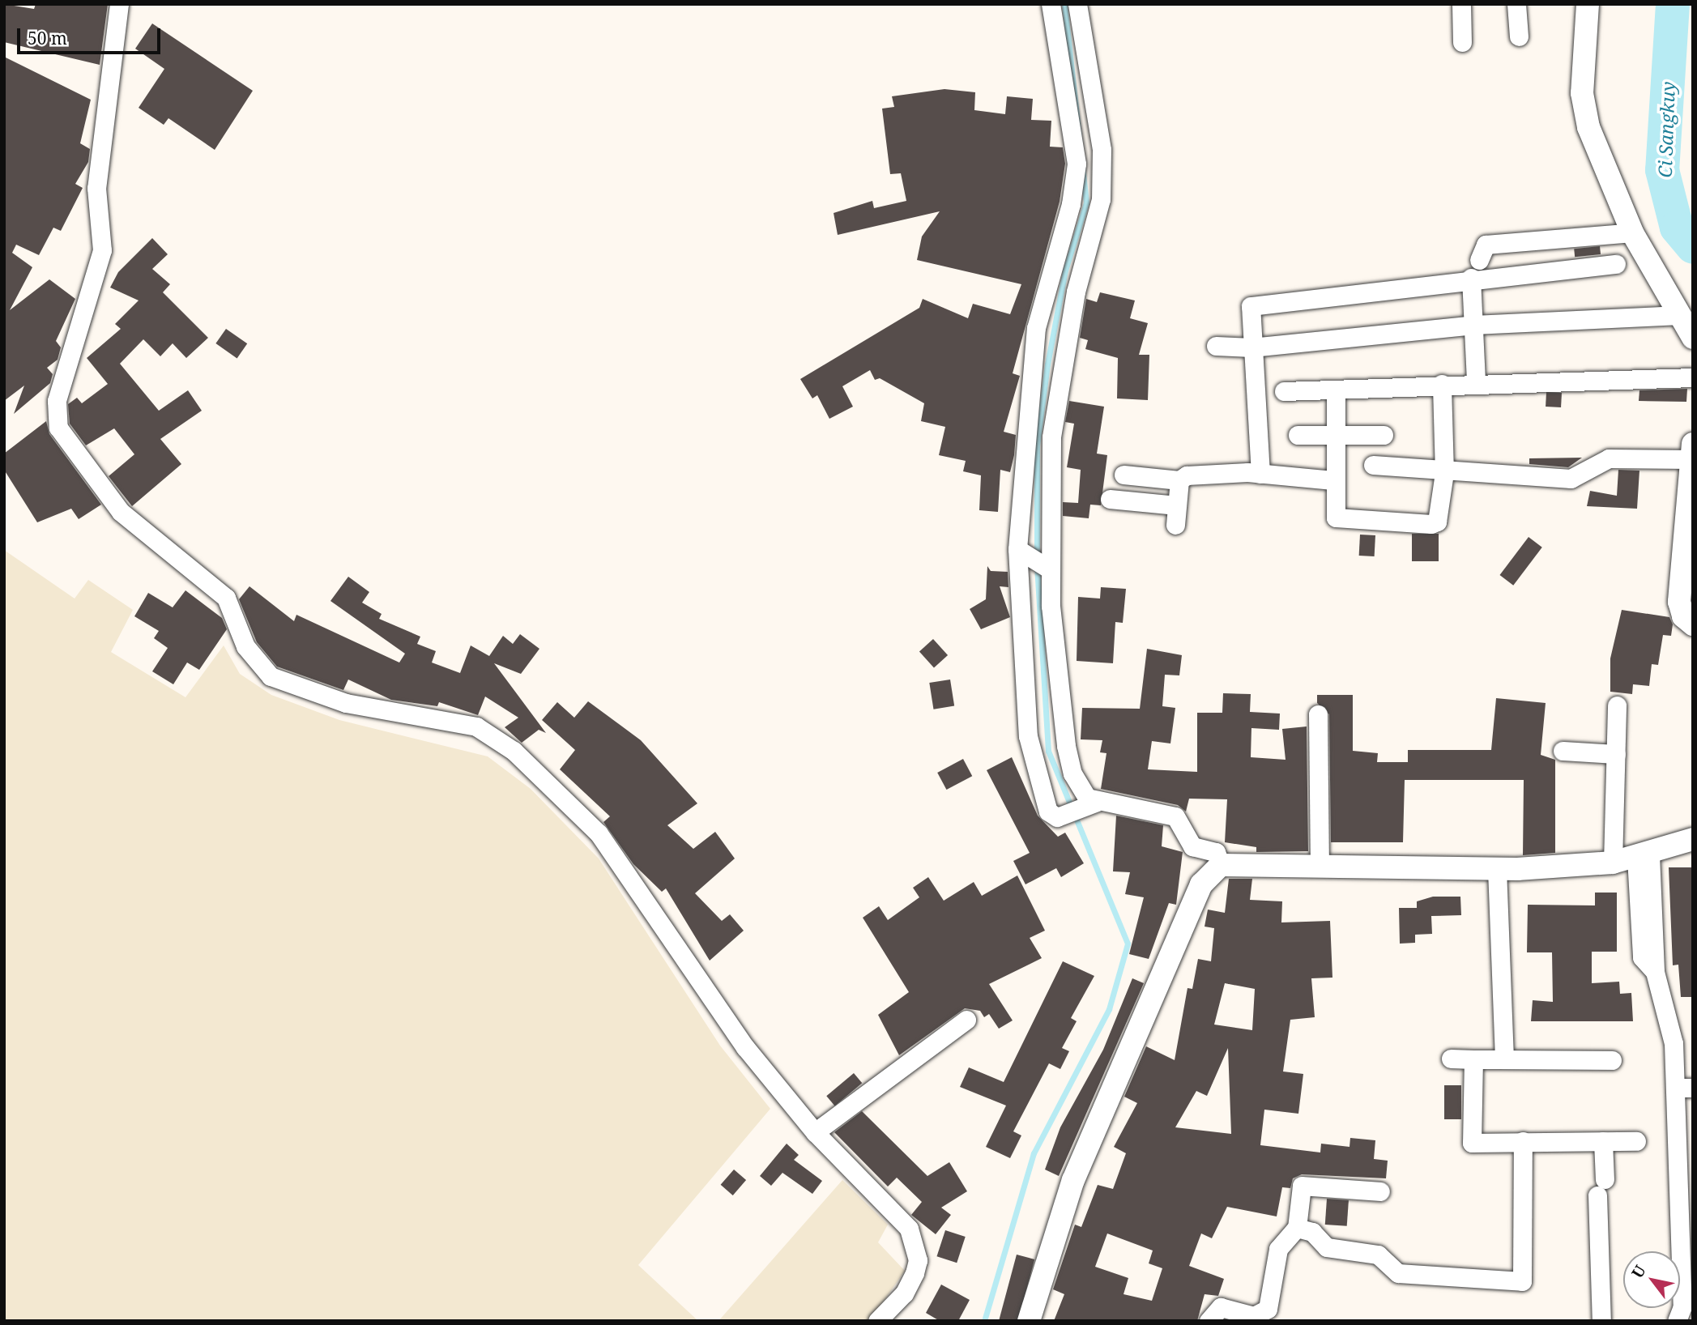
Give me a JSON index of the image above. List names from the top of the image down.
{
  "water": ["Ci Sangkuy"],
  "scale_bar": "50 m",
  "north": "top left"
}
